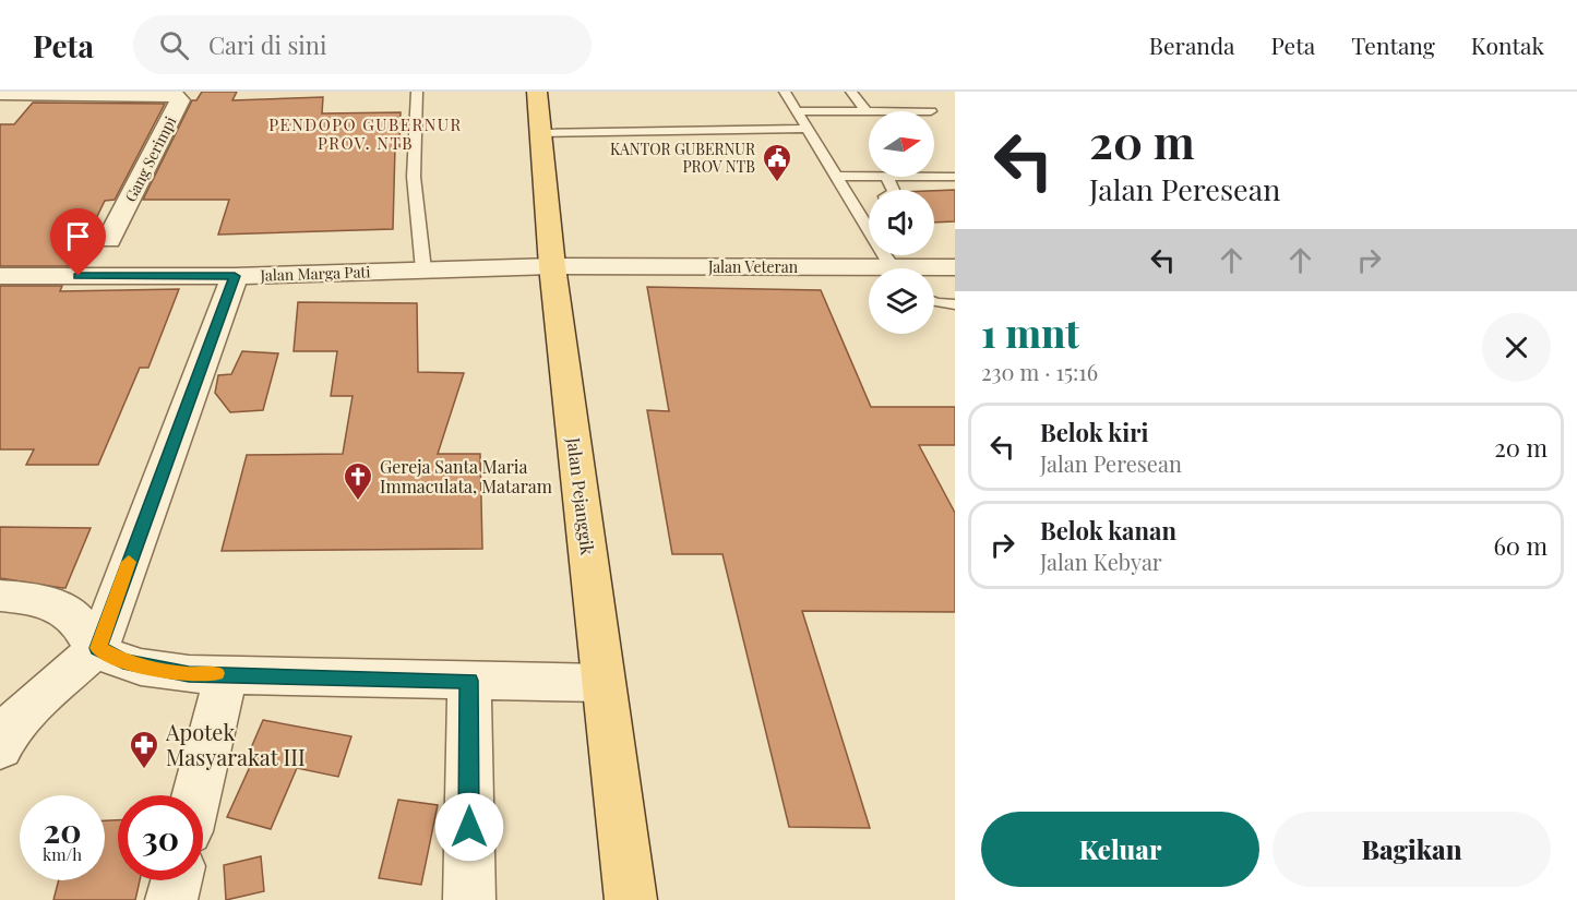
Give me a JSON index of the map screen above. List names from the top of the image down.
{
  "streets": {
    "main road": ["Jalan Pejanggik"],
    "street": ["Gang Serimpi", "Jalan Veteran", "Jalan Marga Pati"]
  },
  "crossings": [
    ["Jalan Veteran", "Jalan Marga Pati"],
    ["Jalan Veteran", "Jalan Pejanggik"],
    ["Jalan Marga Pati", "Jalan Pejanggik"]
  ],
  "districts": ["PENDOPO GUBERNUR PROV. NTB"],
  "places": {
    "public building": ["KANTOR GUBERNUR PROV NTB"],
    "church": ["Gereja Santa Maria Immaculata, Mataram"],
    "pharmacy": ["Apotek Masyarakat III"]
  },
  "north": "right",
  "page": {
    "header": "Peta",
    "search": "Cari di sini",
    "nav": [
      "Beranda",
      "Peta",
      "Tentang",
      "Kontak"
    ],
    "turn": ["20 m", "Jalan Peresean"],
    "heading": ["1 mnt", "230 m · 15:16"],
    "list": [
      {
        "name": "Belok kiri",
        "note": "Jalan Peresean",
        "value": "20 m"
      },
      {
        "name": "Belok kanan",
        "note": "Jalan Kebyar",
        "value": "60 m"
      }
    ],
    "speed": "20 km/h",
    "limit": "30",
    "buttons": ["Keluar", "Bagikan"]
  }
}
